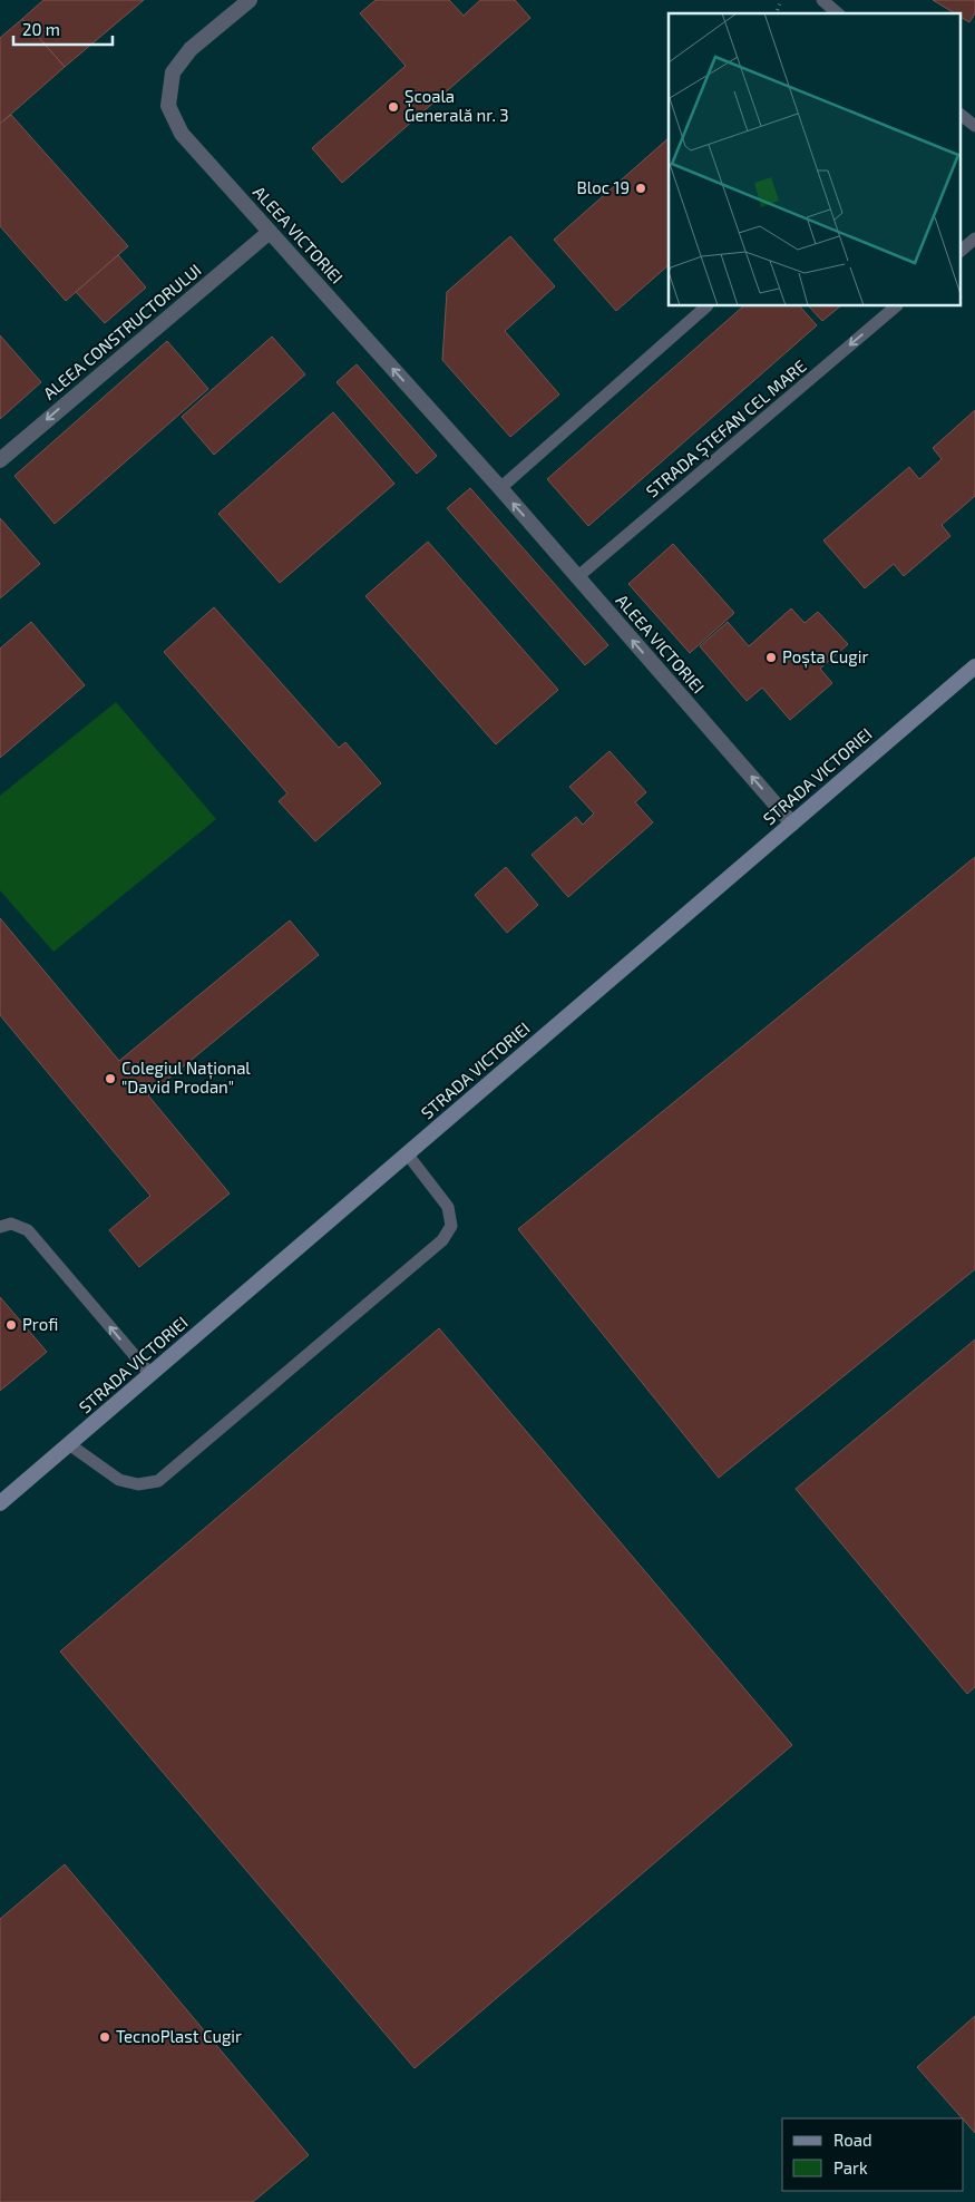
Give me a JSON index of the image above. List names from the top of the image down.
{
  "streets": {
    "main road": ["STRADA VICTORIEI"],
    "street": ["ALEEA VICTORIEI", "ALEEA CONSTRUCTORULUI"],
    "lane": ["STRADA ȘTEFAN CEL MARE"]
  },
  "crossings": [
    ["ALEEA VICTORIEI", "ALEEA CONSTRUCTORULUI"],
    ["ALEEA VICTORIEI", "STRADA ȘTEFAN CEL MARE"],
    ["ALEEA VICTORIEI", "STRADA VICTORIEI"]
  ],
  "one_way": ["ALEEA VICTORIEI", "ALEEA CONSTRUCTORULUI", "STRADA ȘTEFAN CEL MARE"],
  "places": [
    "Școala Generală nr. 3",
    "Bloc 19",
    "Poșta Cugir",
    "Colegiul Național \"David Prodan\"",
    "Profi",
    "TecnoPlast Cugir"
  ],
  "legend": ["Road", "Park"],
  "scale_bar": "20 m"
}
